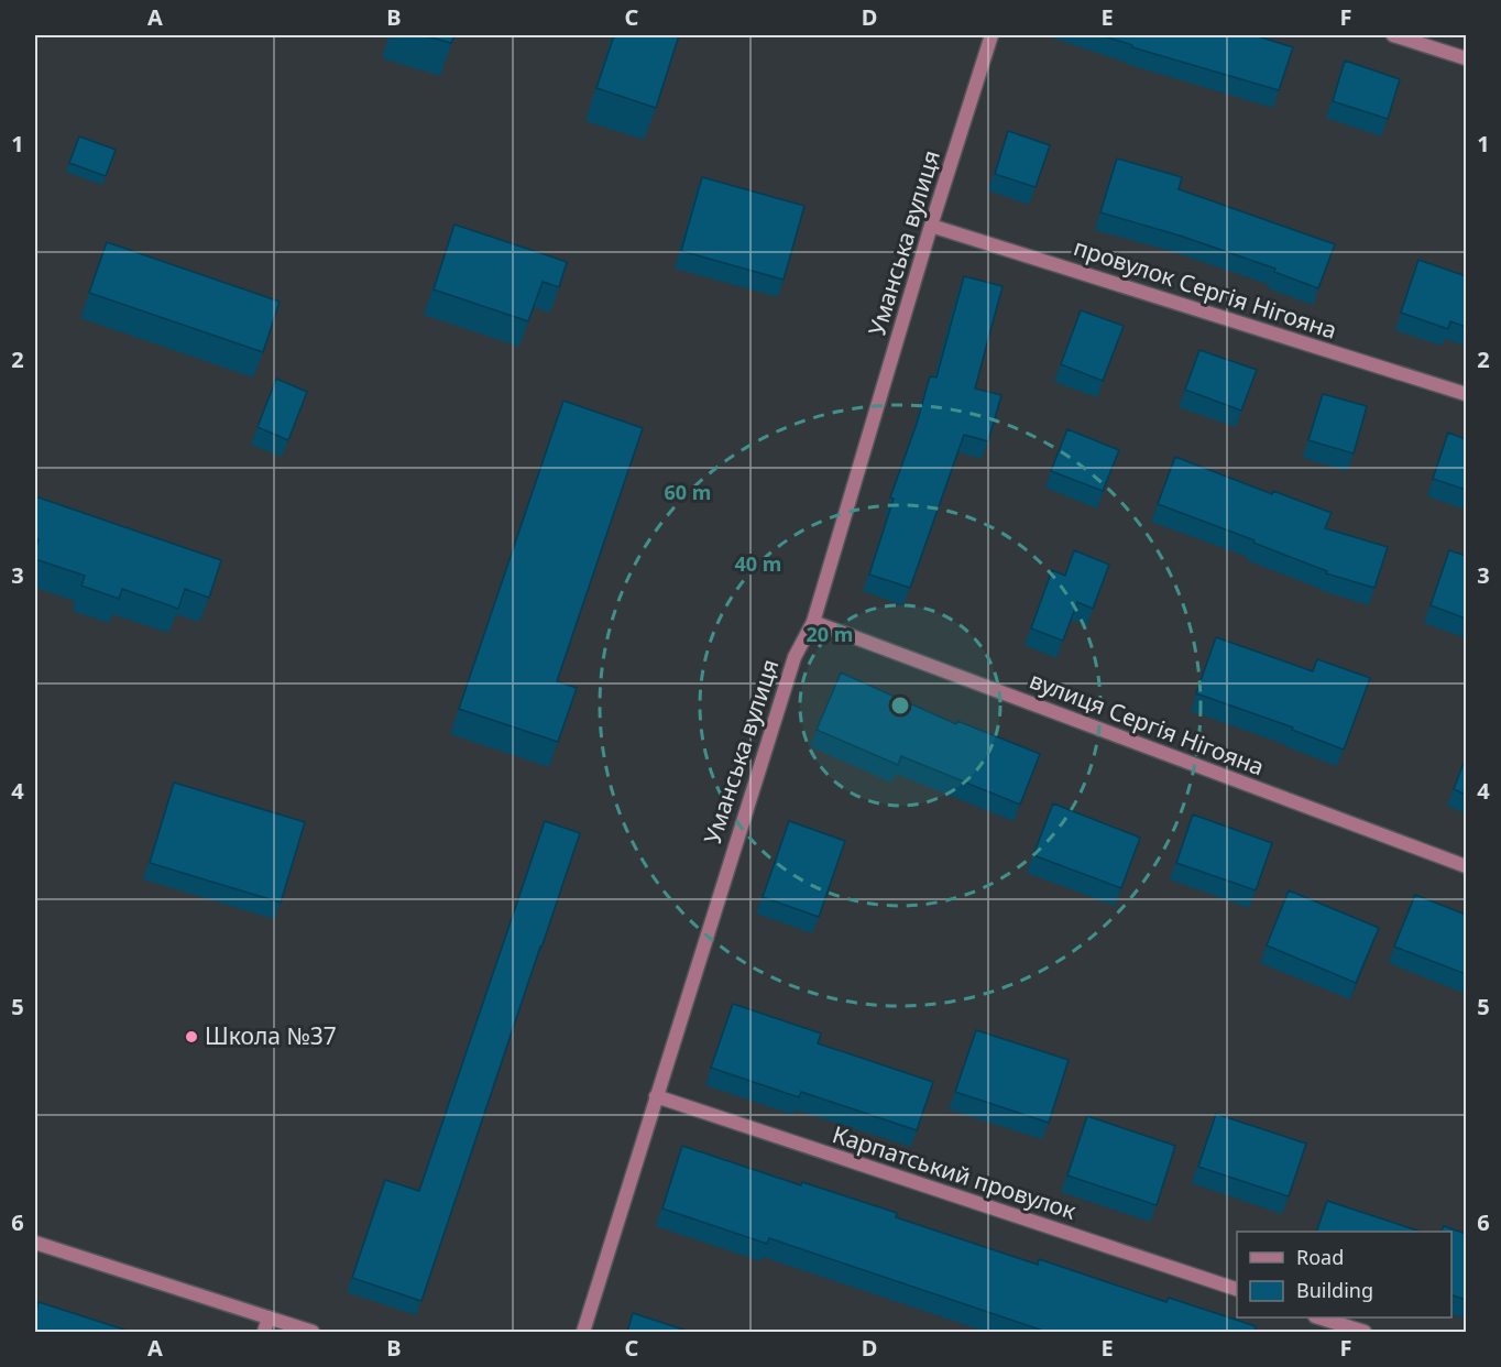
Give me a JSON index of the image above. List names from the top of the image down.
{
  "streets": {
    "street": [
      "Уманська вулиця",
      "провулок Сергія Нігояна",
      "вулиця Сергія Нігояна",
      "Карпатський провулок"
    ]
  },
  "crossings": [
    ["Уманська вулиця", "провулок Сергія Нігояна"],
    ["Уманська вулиця", "вулиця Сергія Нігояна"],
    ["Уманська вулиця", "Карпатський провулок"]
  ],
  "places": ["Школа №37"],
  "legend": ["Road", "Building"],
  "grid": {
    "columns": [
      "A",
      "B",
      "C",
      "D",
      "E",
      "F"
    ],
    "rows": [
      "1",
      "2",
      "3",
      "4",
      "5",
      "6"
    ]
  },
  "rings": ["60 m", "40 m", "20 m"]
}
